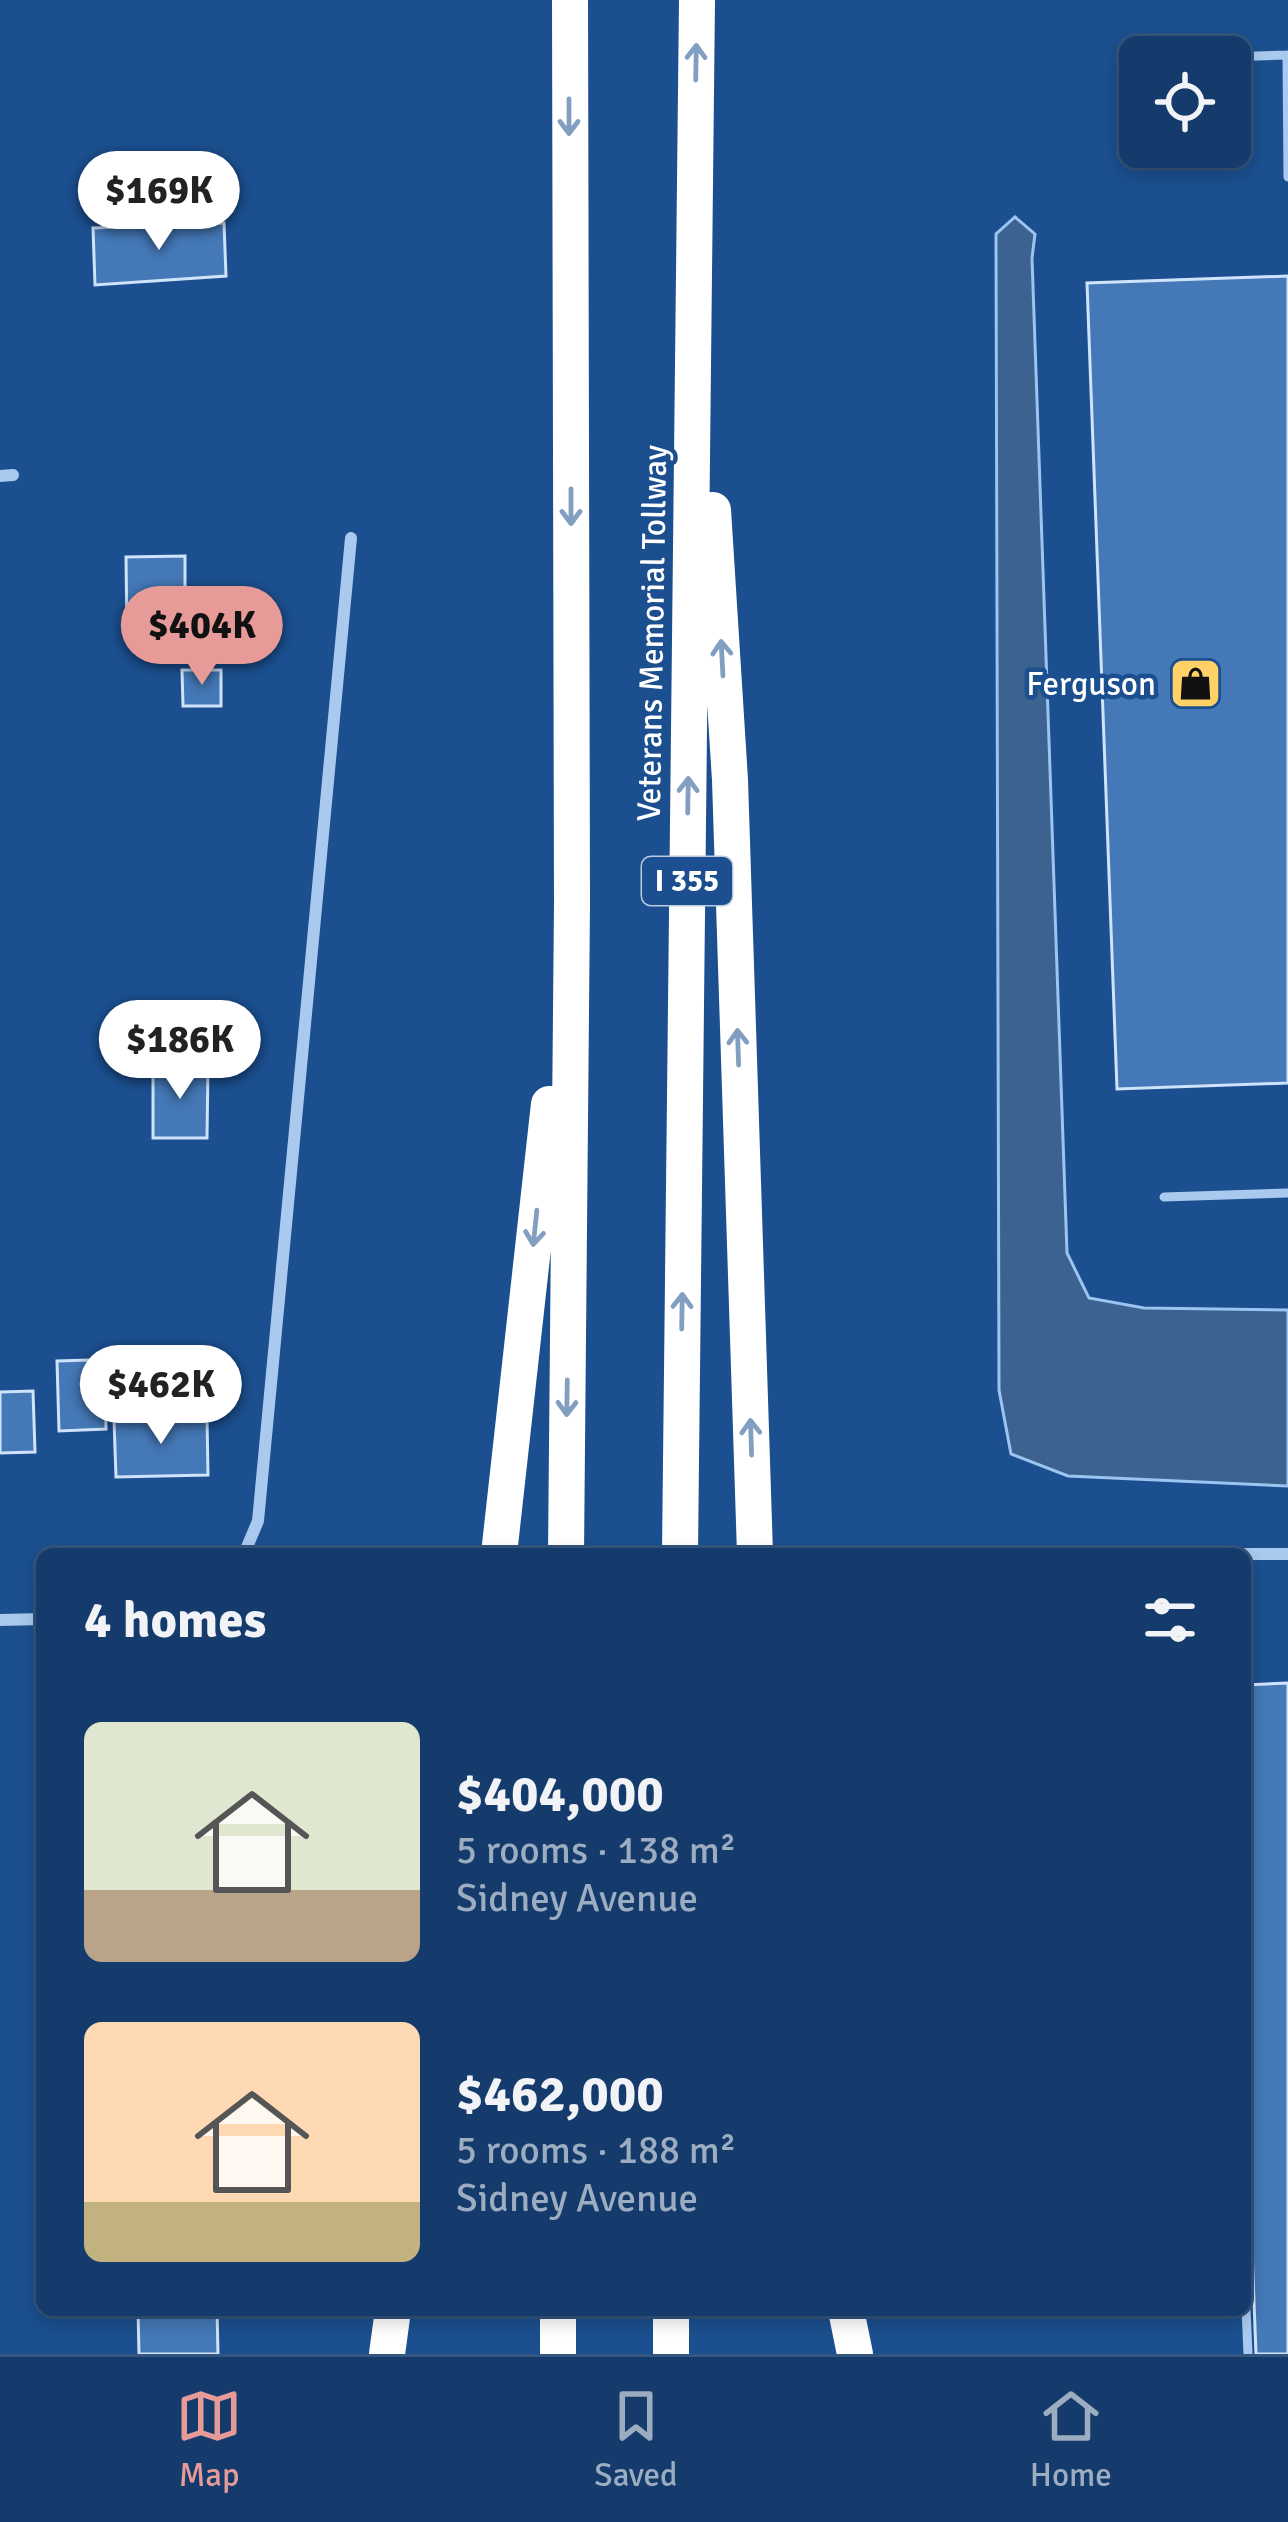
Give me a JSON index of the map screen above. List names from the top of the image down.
{
  "streets": {
    "highway": ["Veterans Memorial Tollway", "I 355"]
  },
  "places": {
    "shop": ["Ferguson"]
  },
  "page": {
    "price": [
      "$169K",
      "$404K",
      "$186K",
      "$462K"
    ],
    "heading": "4 homes",
    "list": [
      {
        "name": "$404,000",
        "note": "5 rooms · 138 m² · Sidney Avenue"
      },
      {
        "name": "$462,000",
        "note": "5 rooms · 188 m² · Sidney Avenue"
      }
    ],
    "tabs": ["Map", "Saved", "Home"]
  }
}
